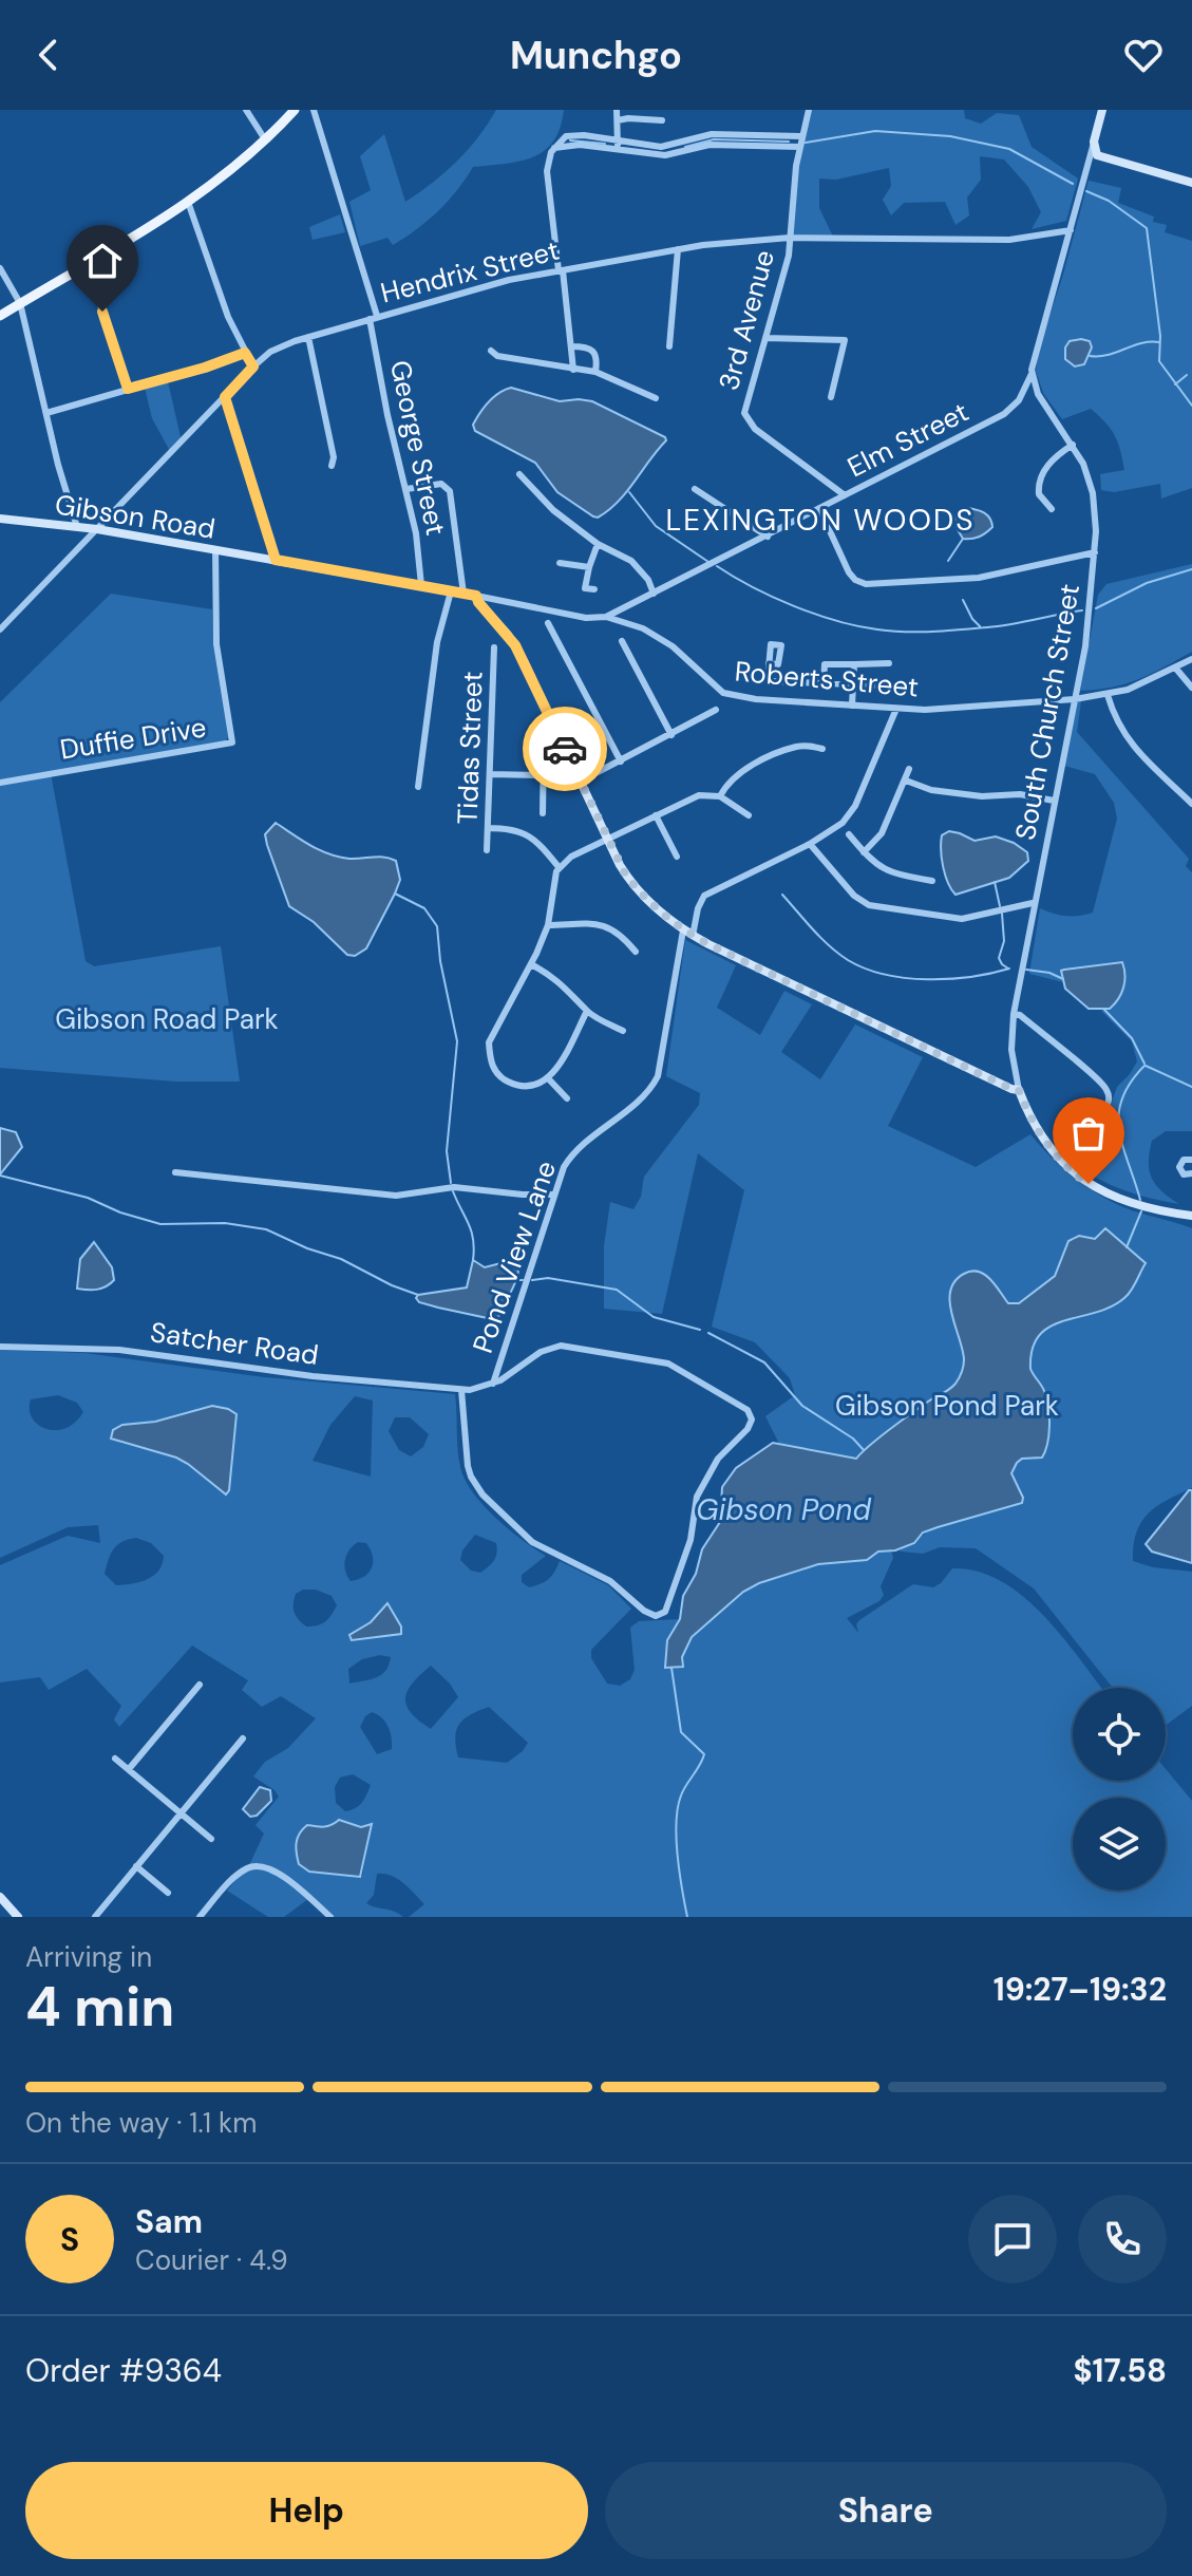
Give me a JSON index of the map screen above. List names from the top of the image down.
{
  "streets": {
    "street": [
      "Hendrix Street",
      "3rd Avenue",
      "Elm Street",
      "George Street",
      "Gibson Road",
      "Roberts Street",
      "South Church Street",
      "Duffie Drive",
      "Tidas Street",
      "Pond View Lane",
      "Satcher Road"
    ]
  },
  "crossings": [
    ["Hendrix Street", "3rd Avenue"],
    ["Hendrix Street", "George Street"],
    ["Hendrix Street", "Gibson Road"],
    ["3rd Avenue", "Elm Street"],
    ["Elm Street", "Roberts Street"],
    ["Elm Street", "South Church Street"],
    ["George Street", "Gibson Road"],
    ["Gibson Road", "Roberts Street"],
    ["Gibson Road", "Duffie Drive"],
    ["Roberts Street", "South Church Street"],
    ["Roberts Street", "Pond View Lane"],
    ["Pond View Lane", "Satcher Road"]
  ],
  "districts": ["LEXINGTON WOODS"],
  "water": ["Gibson Pond"],
  "parks": ["Gibson Road Park", "Gibson Pond Park"],
  "page": {
    "header": "Munchgo",
    "heading": ["4 min", "Arriving in", "19:27–19:32"],
    "panel": [
      "Sam",
      "Courier · 4.9",
      "Order #9364",
      "$17.58"
    ],
    "bar": "On the way · 1.1 km",
    "round": "S",
    "buttons": ["Help", "Share"]
  }
}
